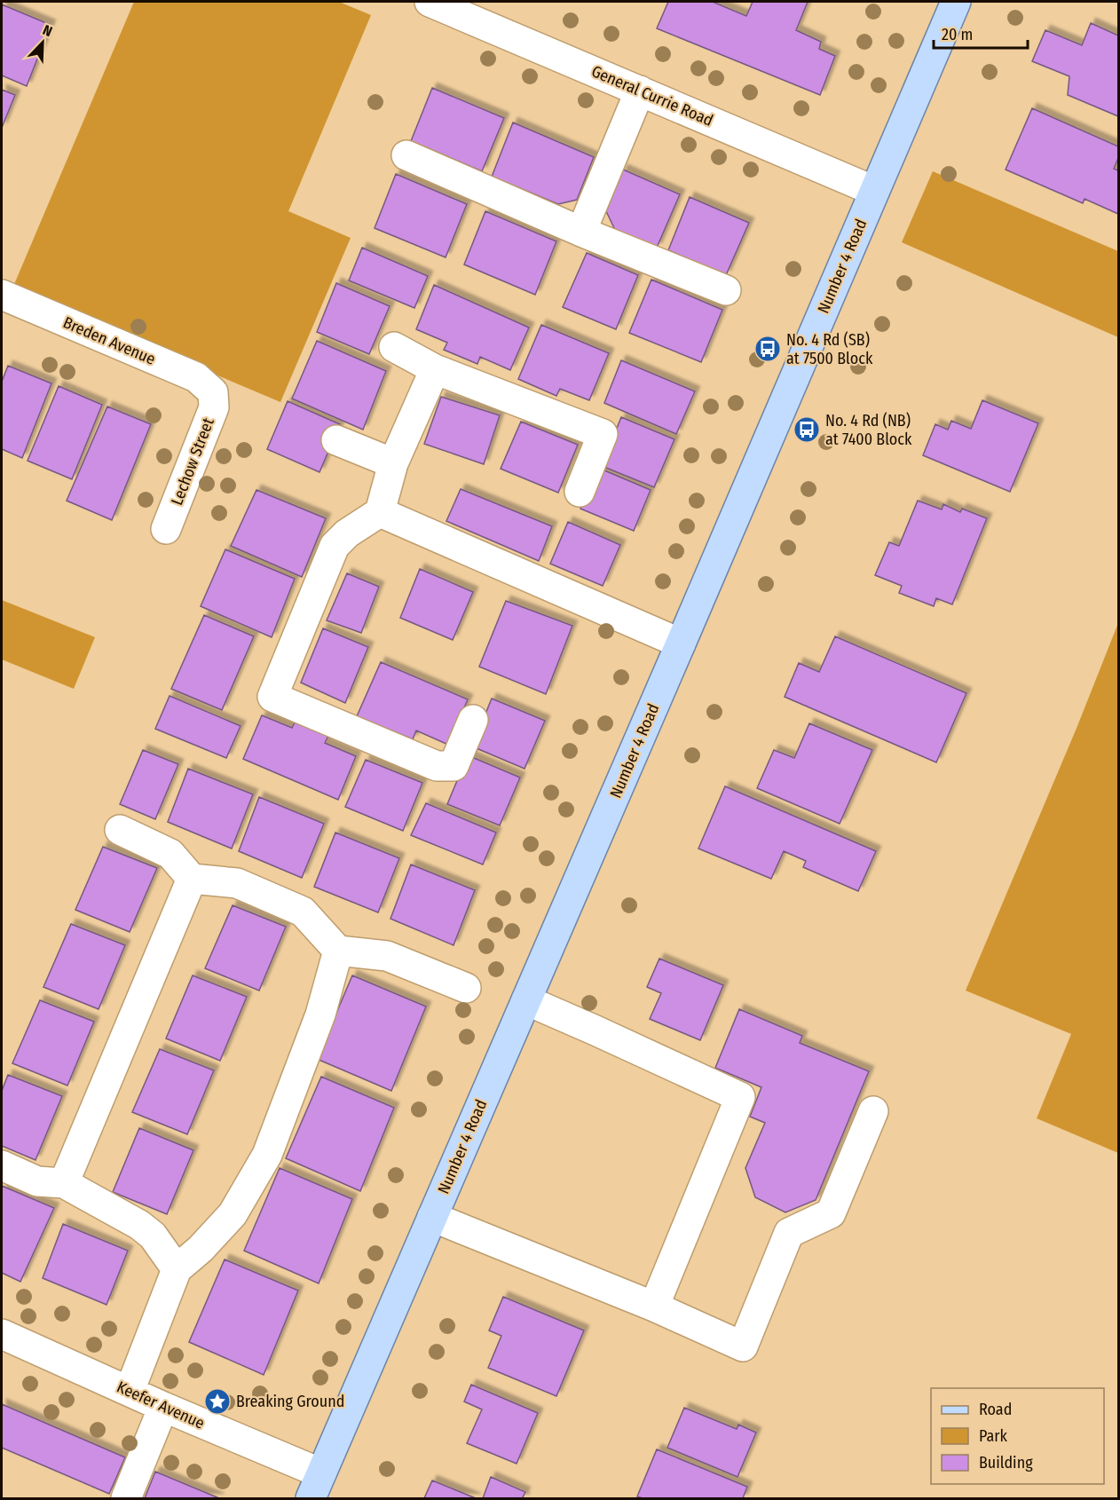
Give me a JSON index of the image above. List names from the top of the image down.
{
  "streets": {
    "main road": ["Number 4 Road"],
    "street": [
      "General Currie Road",
      "Breden Avenue",
      "Lechow Street",
      "Keefer Avenue"
    ]
  },
  "crossings": [
    ["General Currie Road", "Number 4 Road"],
    ["Number 4 Road", "Keefer Avenue"],
    ["Breden Avenue", "Lechow Street"]
  ],
  "places": {
    "bus stop": ["No. 4 Rd (SB) at 7500 Block", "No. 4 Rd (NB) at 7400 Block"],
    "place": ["Breaking Ground"]
  },
  "legend": ["Road", "Park", "Building"],
  "scale_bar": "20 m",
  "north": "top right"
}
